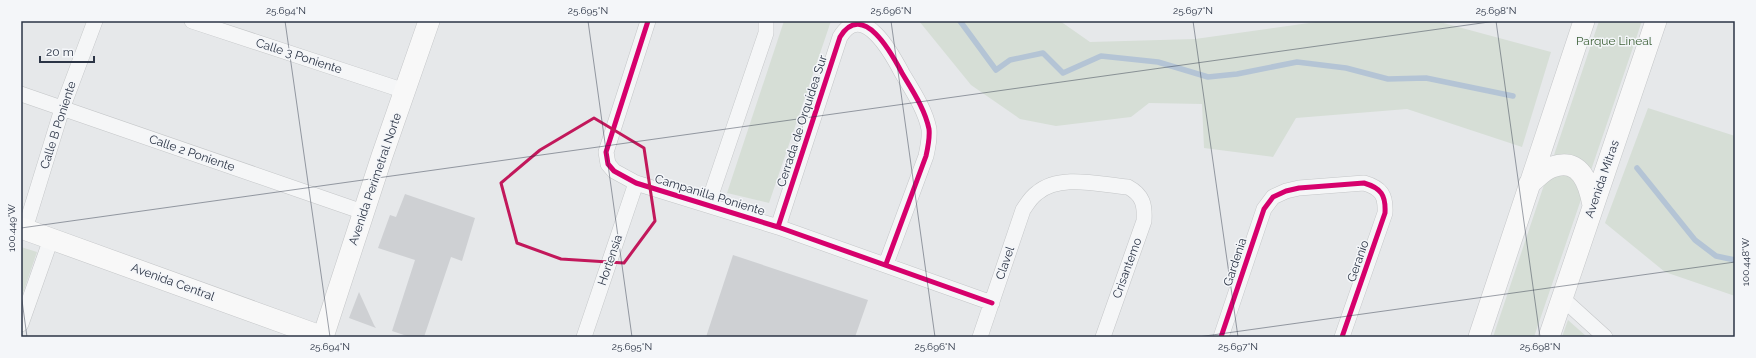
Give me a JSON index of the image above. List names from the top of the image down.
{
  "streets": {
    "street": [
      "Calle 3 Poniente",
      "Cerrada de Orquídea Sur",
      "Calle B Poniente",
      "Calle 2 Poniente",
      "Avenida Perimetral Norte",
      "Avenida Mitras",
      "Campanilla Poniente",
      "Hortensia",
      "Geranio",
      "Gardenia",
      "Clavel",
      "Crisantemo",
      "Avenida Central"
    ]
  },
  "crossings": [
    ["Calle 3 Poniente", "Avenida Perimetral Norte"],
    ["Cerrada de Orquídea Sur", "Campanilla Poniente"],
    ["Calle B Poniente", "Calle 2 Poniente"],
    ["Calle B Poniente", "Avenida Central"],
    ["Calle 2 Poniente", "Avenida Perimetral Norte"],
    ["Avenida Perimetral Norte", "Avenida Central"],
    ["Campanilla Poniente", "Hortensia"],
    ["Campanilla Poniente", "Clavel"],
    ["Geranio", "Gardenia"],
    ["Clavel", "Crisantemo"]
  ],
  "parks": ["Parque Lineal"],
  "scale_bar": "20 m",
  "coordinates": [
    "25.694°N",
    "25.695°N",
    "25.696°N",
    "25.697°N",
    "25.698°N",
    "100.449°W",
    "100.448°W"
  ]
}
